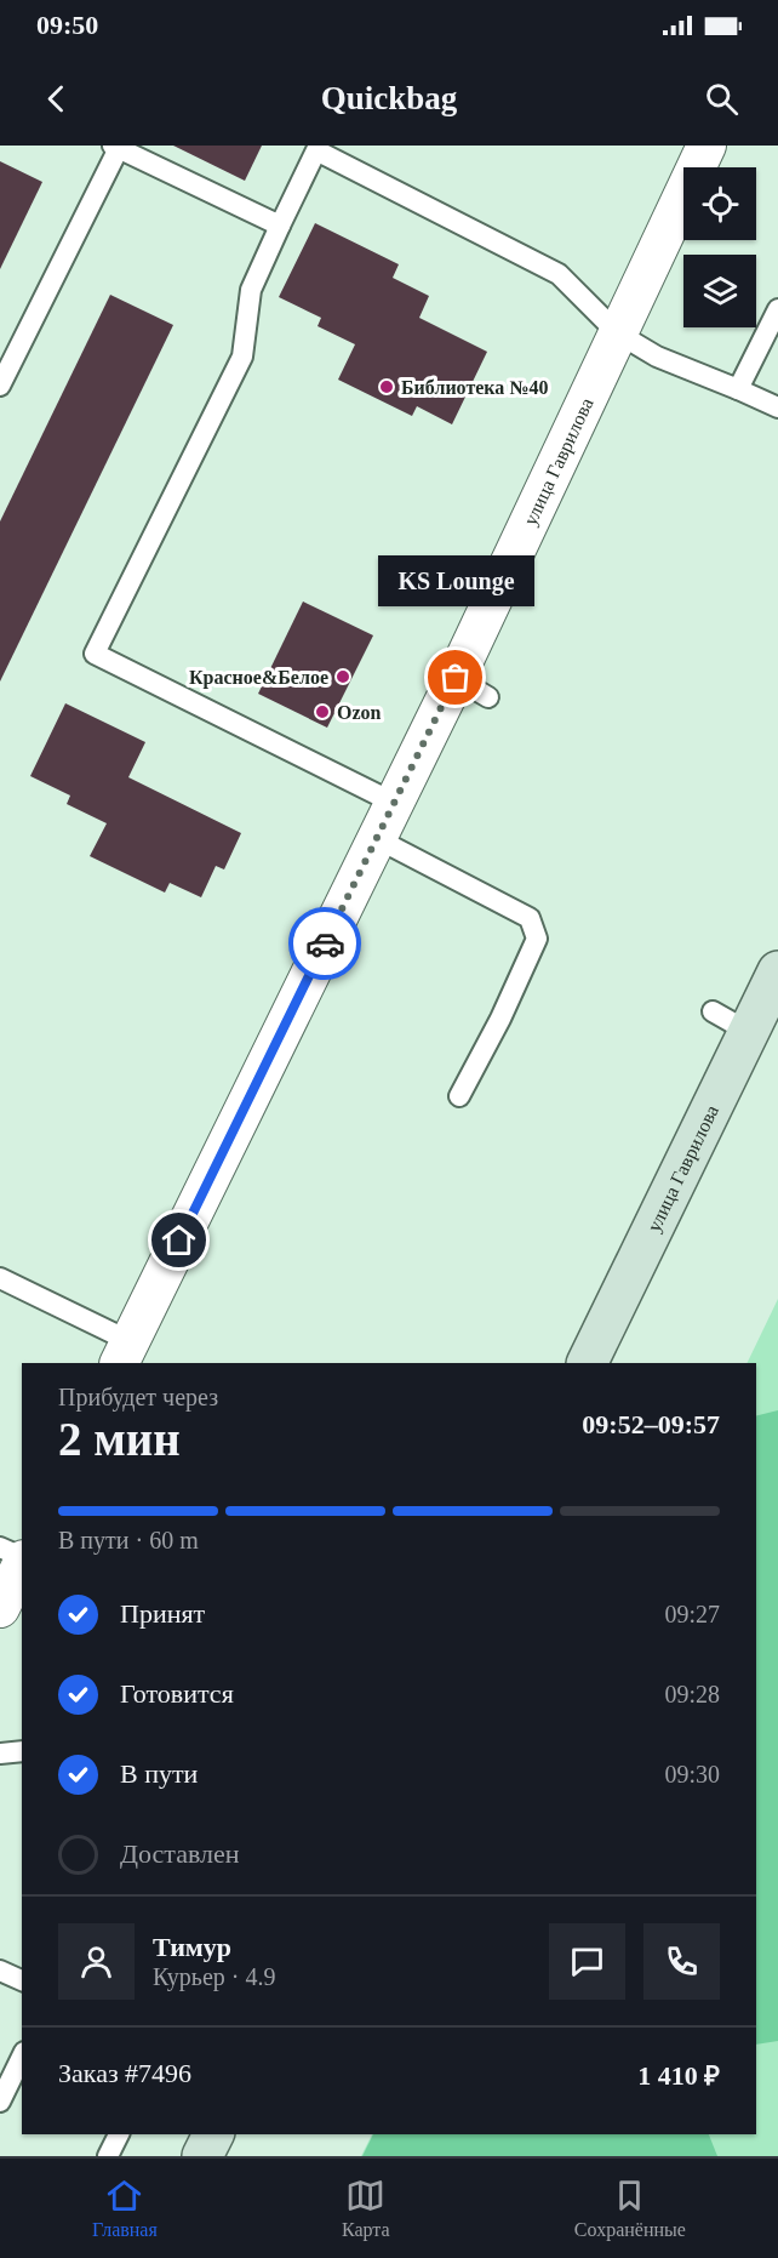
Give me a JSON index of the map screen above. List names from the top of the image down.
{
  "streets": {
    "main road": ["улица Гаврилова"]
  },
  "places": [
    "Библиотека №40",
    "Красное&Белое",
    "KS Lounge",
    "Ozon"
  ],
  "page": {
    "status": "09:50",
    "header": "Quickbag",
    "bubble": "KS Lounge",
    "heading": ["2 мин", "Прибудет через", "09:52–09:57"],
    "panel": [
      "Тимур",
      "Курьер · 4.9",
      "Заказ #7496",
      "1 410 ₽"
    ],
    "bar": "В пути · 60 m",
    "list": [
      ["Принят", "09:27"],
      ["Готовится", "09:28"],
      ["В пути", "09:30"],
      "Доставлен"
    ],
    "tabs": ["Главная", "Карта", "Сохранённые"]
  }
}
